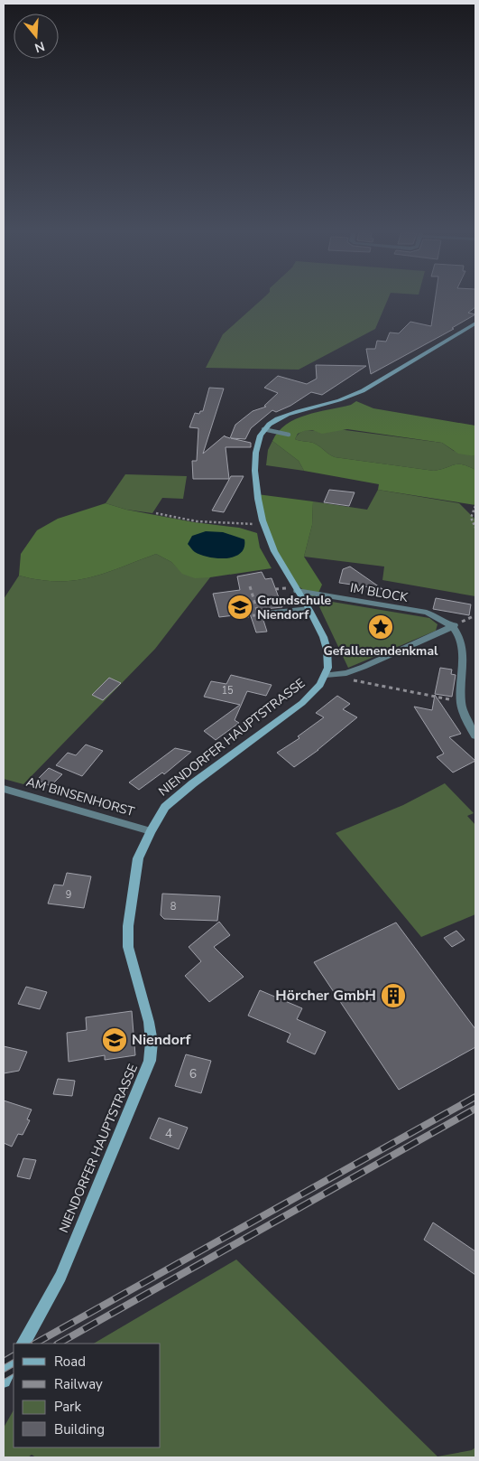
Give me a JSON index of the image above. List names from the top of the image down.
{
  "streets": {
    "main road": ["NIENDORFER HAUPTSTRASSE"],
    "street": ["IM BLOCK", "AM BINSENHORST"]
  },
  "crossings": [
    ["IM BLOCK", "NIENDORFER HAUPTSTRASSE"],
    ["NIENDORFER HAUPTSTRASSE", "AM BINSENHORST"]
  ],
  "places": {
    "school or university": ["Grundschule Niendorf", "Niendorf"],
    "place": ["Gefallenendenkmal"],
    "building": ["Hörcher GmbH"]
  },
  "house_numbers": [
    "15",
    "9",
    "8",
    "6",
    "4"
  ],
  "legend": [
    "Road",
    "Railway",
    "Park",
    "Building"
  ],
  "north": "bottom"
}
